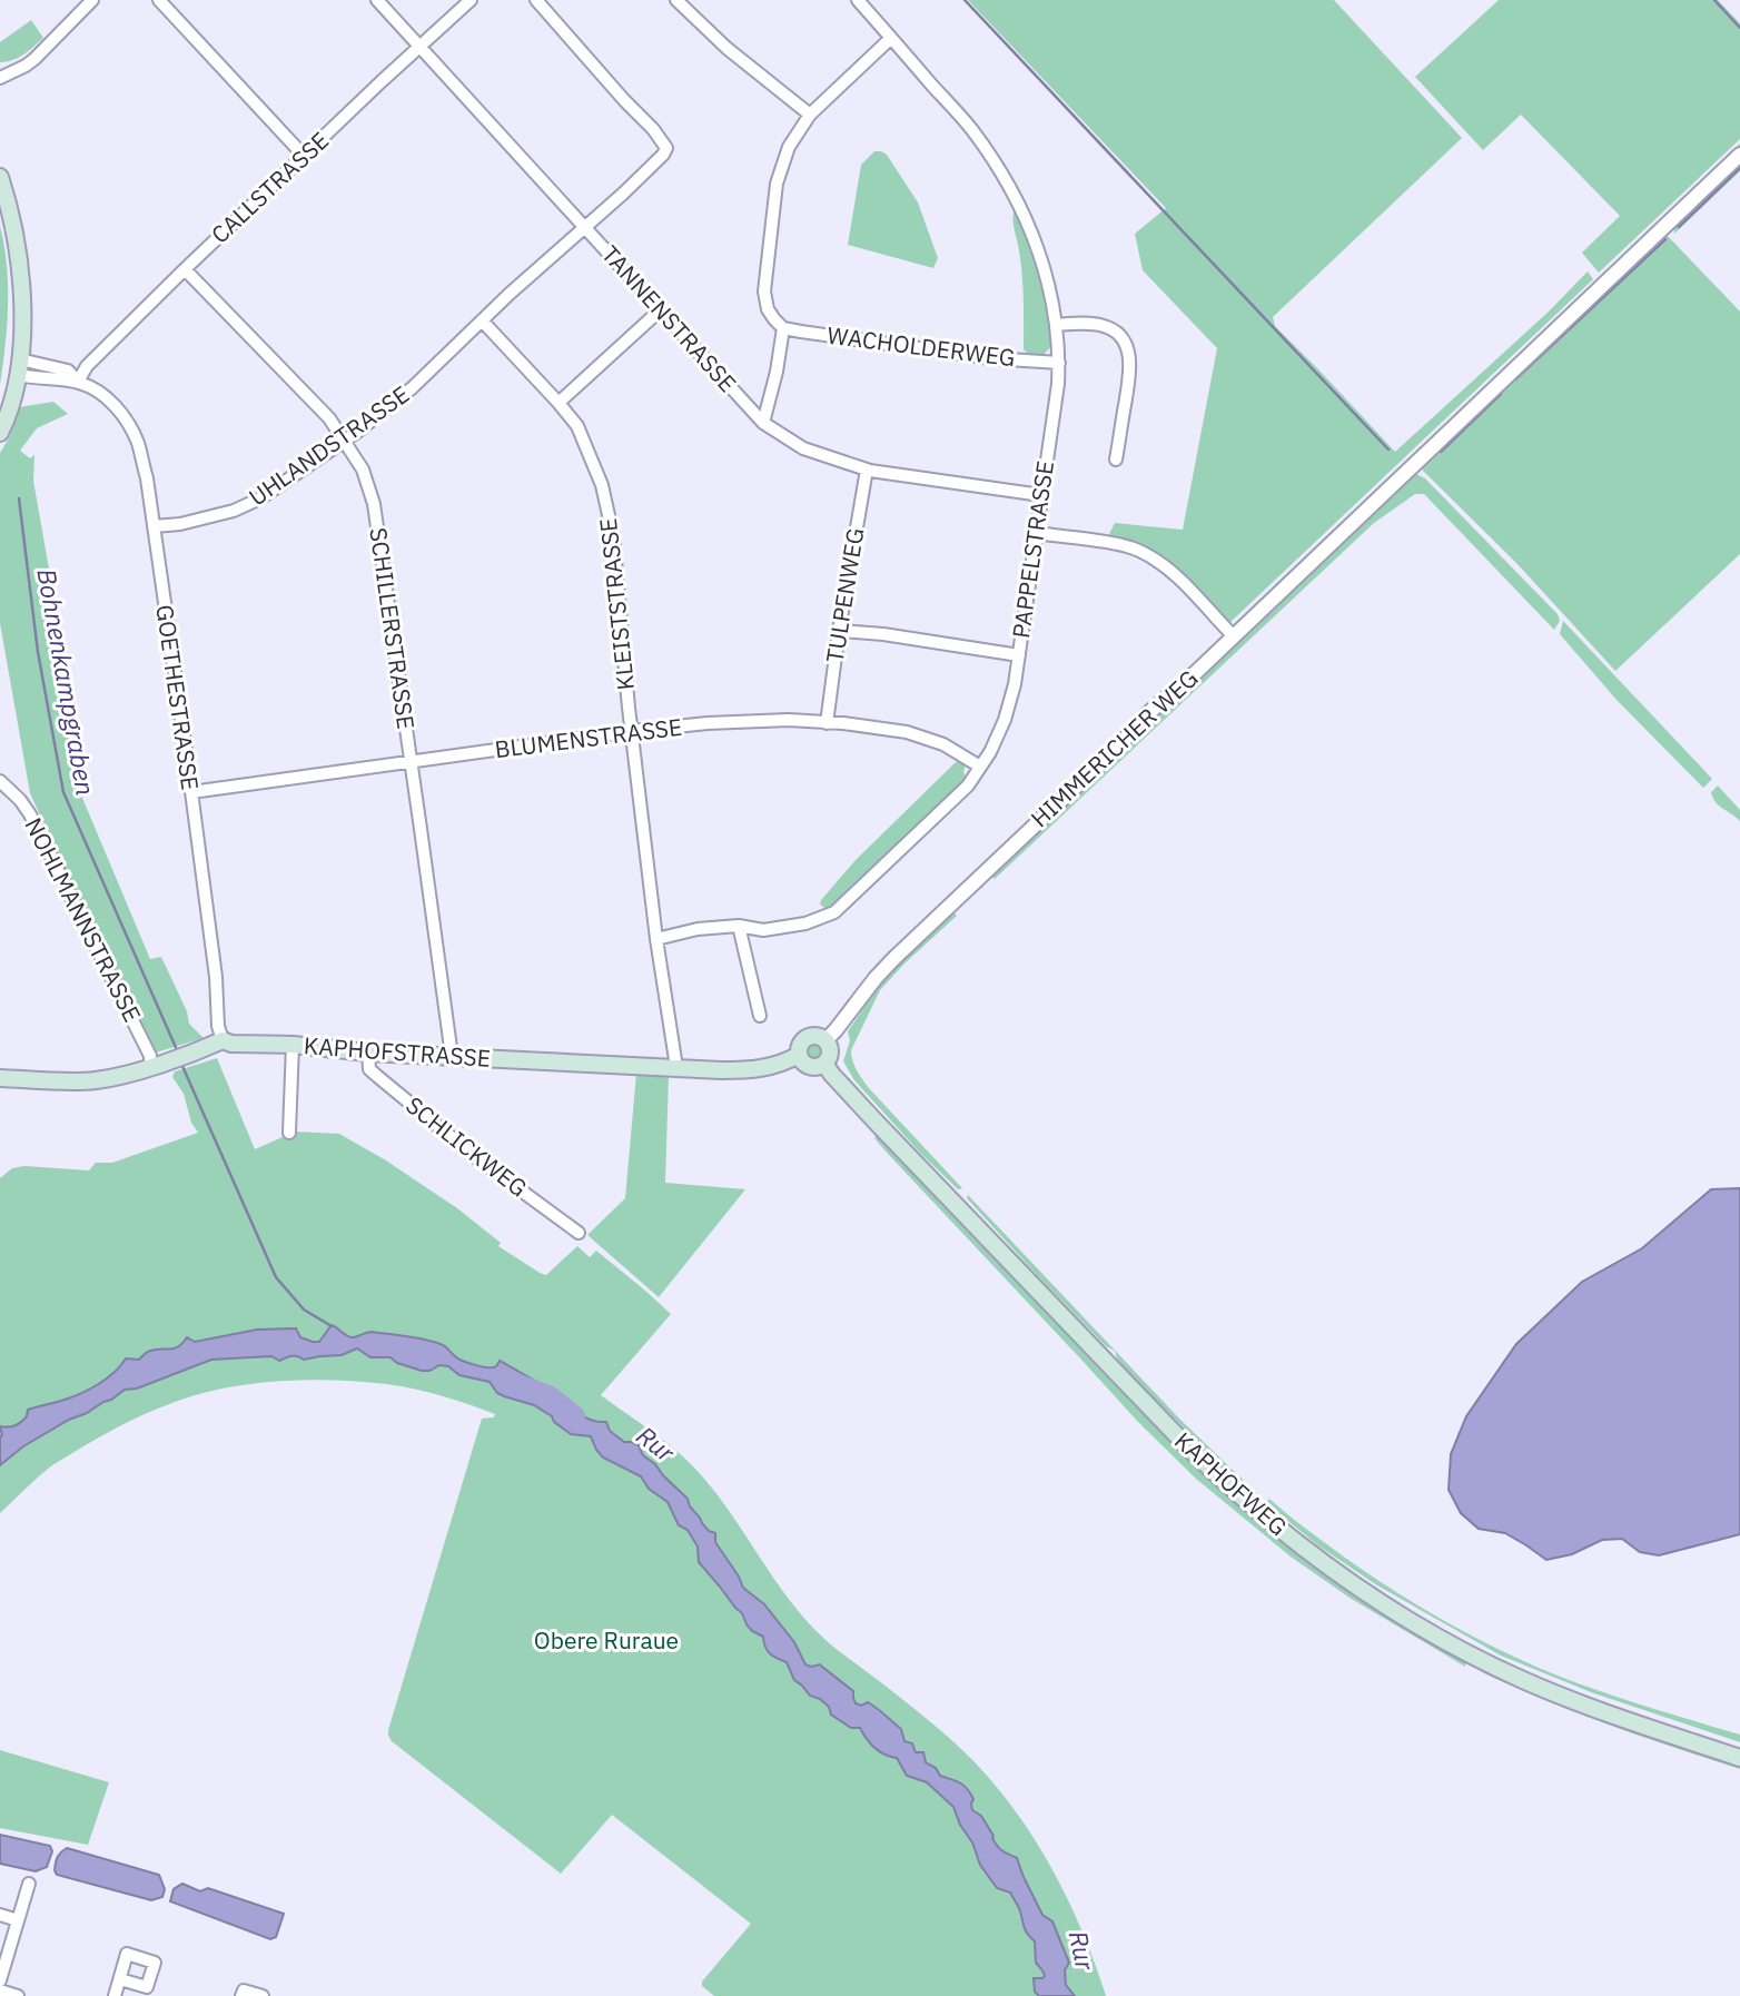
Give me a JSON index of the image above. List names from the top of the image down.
{
  "streets": {
    "main road": ["KAPHOFSTRASSE", "KAPHOFWEG"],
    "street": [
      "CALLSTRASSE",
      "TANNENSTRASSE",
      "WACHOLDERWEG",
      "UHLANDSTRASSE",
      "PAPPELSTRASSE",
      "TULPENWEG",
      "KLEISTSTRASSE",
      "SCHILLERSTRASSE",
      "GOETHESTRASSE",
      "BLUMENSTRASSE",
      "HIMMERICHER WEG",
      "NOHLMANNSTRASSE",
      "SCHLICKWEG"
    ]
  },
  "crossings": [
    ["CALLSTRASSE", "TANNENSTRASSE"],
    ["CALLSTRASSE", "SCHILLERSTRASSE"],
    ["CALLSTRASSE", "GOETHESTRASSE"],
    ["TANNENSTRASSE", "UHLANDSTRASSE"],
    ["TANNENSTRASSE", "PAPPELSTRASSE"],
    ["TANNENSTRASSE", "TULPENWEG"],
    ["WACHOLDERWEG", "PAPPELSTRASSE"],
    ["UHLANDSTRASSE", "KLEISTSTRASSE"],
    ["UHLANDSTRASSE", "SCHILLERSTRASSE"],
    ["UHLANDSTRASSE", "GOETHESTRASSE"],
    ["PAPPELSTRASSE", "KLEISTSTRASSE"],
    ["PAPPELSTRASSE", "BLUMENSTRASSE"],
    ["TULPENWEG", "BLUMENSTRASSE"],
    ["KLEISTSTRASSE", "BLUMENSTRASSE"],
    ["KLEISTSTRASSE", "KAPHOFSTRASSE"],
    ["SCHILLERSTRASSE", "BLUMENSTRASSE"],
    ["SCHILLERSTRASSE", "KAPHOFSTRASSE"],
    ["GOETHESTRASSE", "BLUMENSTRASSE"],
    ["GOETHESTRASSE", "KAPHOFSTRASSE"],
    ["HIMMERICHER WEG", "KAPHOFSTRASSE"],
    ["HIMMERICHER WEG", "KAPHOFWEG"],
    ["KAPHOFSTRASSE", "SCHLICKWEG"],
    ["KAPHOFSTRASSE", "KAPHOFWEG"]
  ],
  "water": ["Bohnenkampgraben", "Rur"],
  "parks": ["Obere Ruraue"]
}
